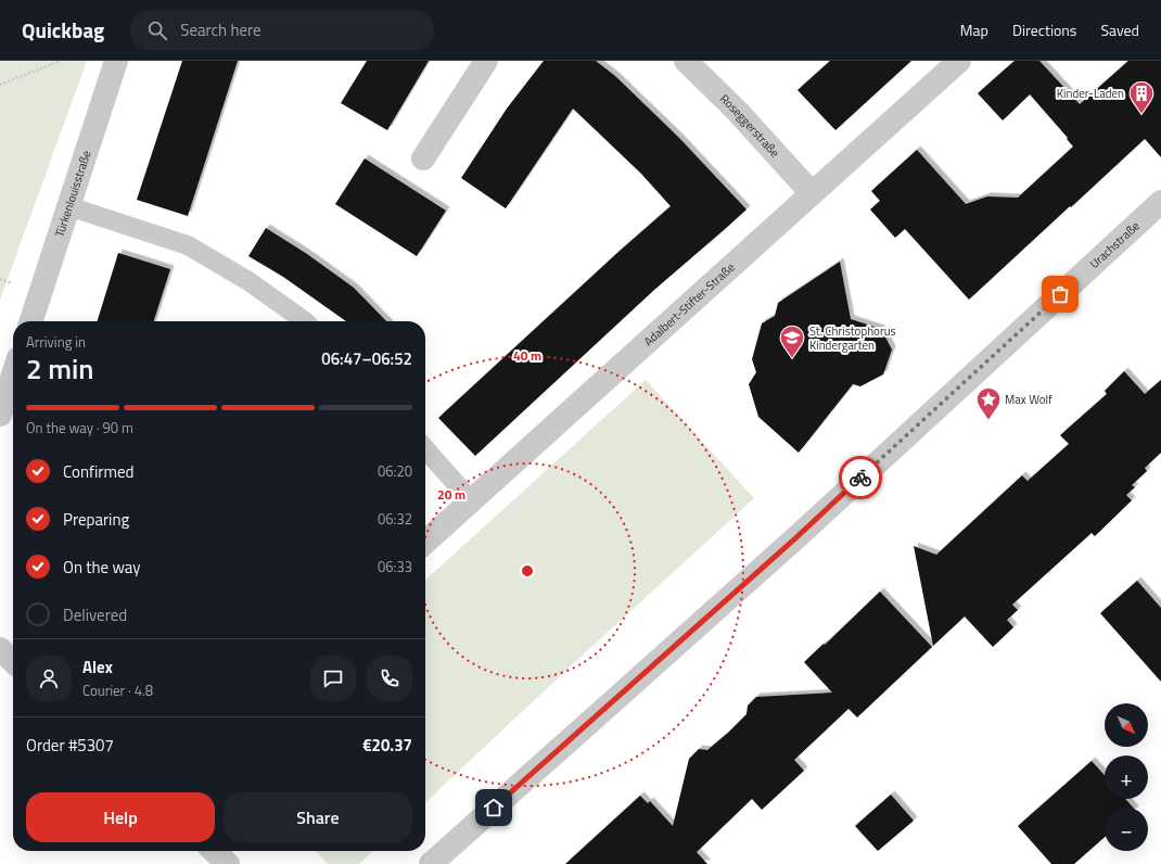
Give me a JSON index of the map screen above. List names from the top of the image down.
{
  "streets": {
    "street": [
      "Roseggerstraße",
      "Türkenlouisstraße",
      "Urachstraße",
      "Adalbert-Stifter-Straße"
    ]
  },
  "crossings": [
    ["Roseggerstraße", "Adalbert-Stifter-Straße"]
  ],
  "places": {
    "building": ["Kinder-Laden"],
    "school or university": ["St. Christophorus Kindergarten"],
    "place": ["Max Wolf"]
  },
  "north": "bottom right",
  "page": {
    "header": "Quickbag",
    "search": "Search here",
    "nav": ["Map", "Directions", "Saved"],
    "heading": ["2 min", "Arriving in", "06:47–06:52"],
    "panel": [
      "Alex",
      "Courier · 4.8",
      "Order #5307",
      "€20.37"
    ],
    "bar": "On the way · 90 m",
    "list": [
      ["Confirmed", "06:20"],
      ["Preparing", "06:32"],
      ["On the way", "06:33"],
      "Delivered"
    ],
    "map_buttons": ["+", "−"],
    "buttons": ["Help", "Share"]
  },
  "rings": ["40 m", "20 m"]
}
